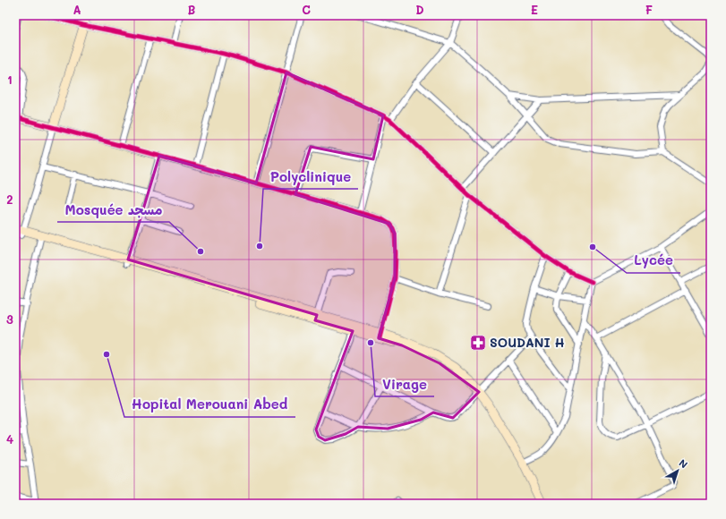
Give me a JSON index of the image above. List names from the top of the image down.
{
  "places": {
    "other": [
      "Polyclinique",
      "Lycée",
      "Mosquée مسجد",
      "Virage",
      "Hopital Merouani Abed"
    ],
    "pharmacy": ["SOUDANI H"]
  },
  "north": "top right",
  "grid": {
    "columns": [
      "A",
      "B",
      "C",
      "D",
      "E",
      "F"
    ],
    "rows": [
      "1",
      "2",
      "3",
      "4"
    ]
  }
}
